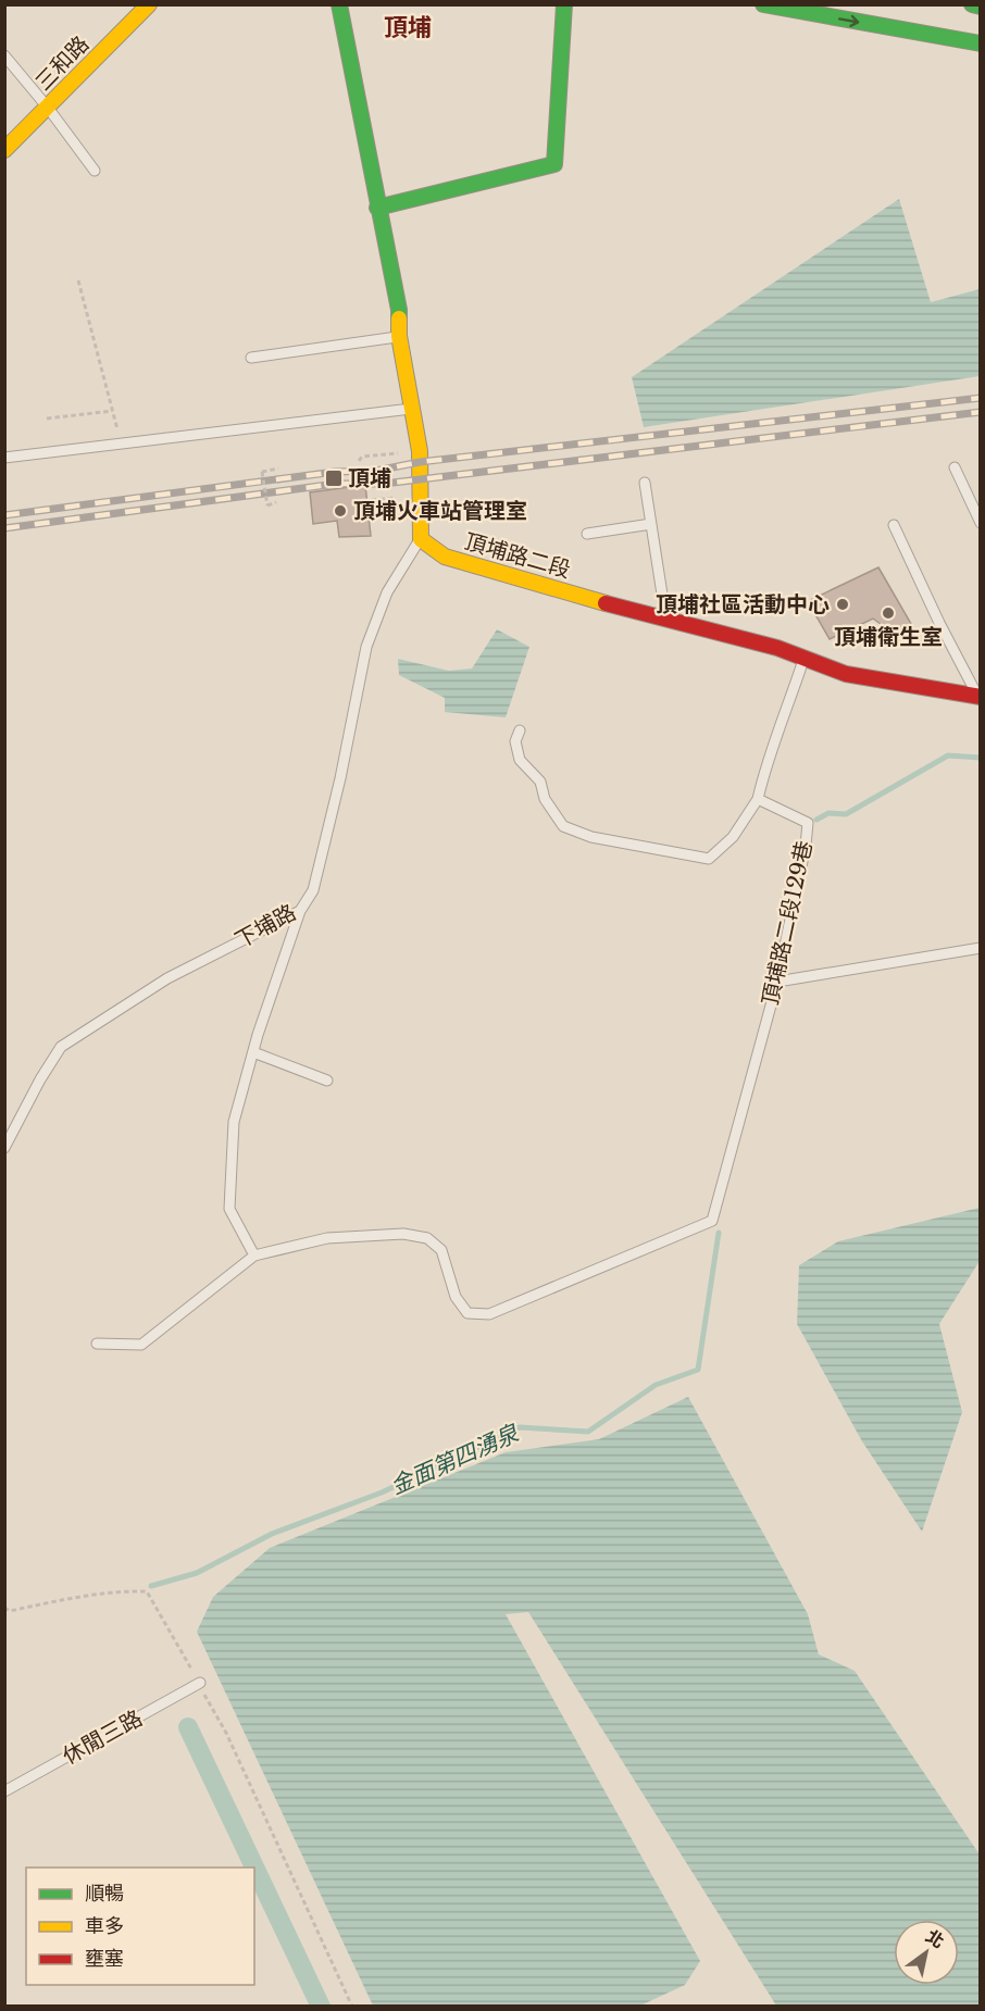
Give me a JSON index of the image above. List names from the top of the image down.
{
  "streets": {
    "street": ["三和路", "頂埔路二段"],
    "lane": ["頂埔路二段129巷", "下埔路", "休閒三路"]
  },
  "crossings": [
    ["頂埔路二段", "下埔路"]
  ],
  "districts": ["頂埔"],
  "water": ["金面第四湧泉"],
  "places": {
    "transit": ["頂埔"],
    "other": ["頂埔火車站管理室", "頂埔社區活動中心", "頂埔衛生室"]
  },
  "legend": ["順暢", "車多", "壅塞"],
  "north": "top right"
}
